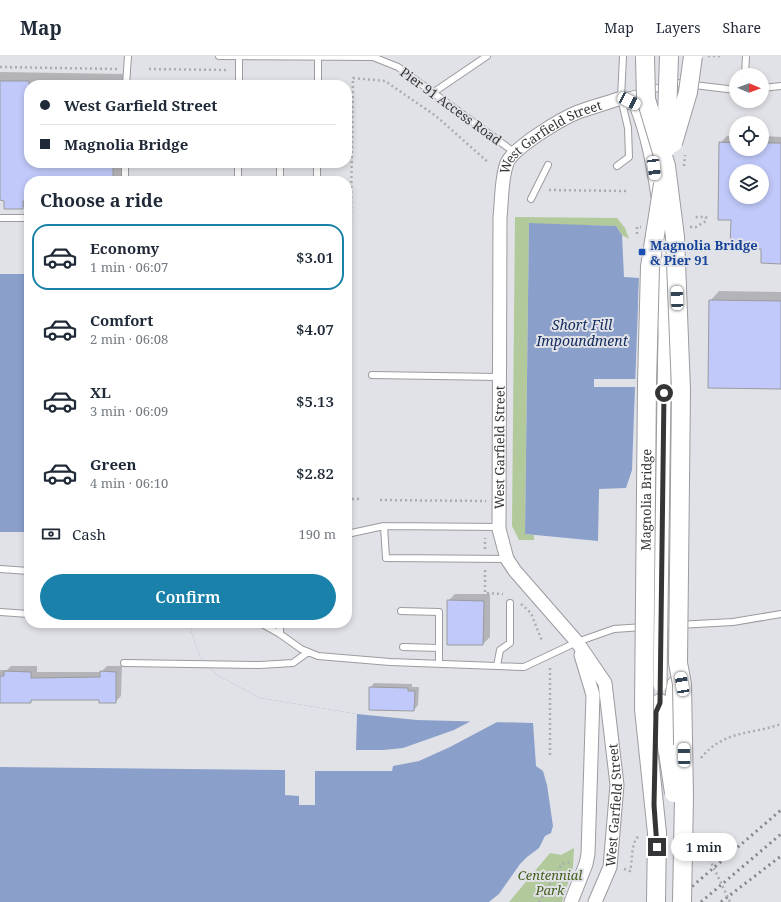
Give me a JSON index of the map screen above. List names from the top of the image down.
{
  "streets": {
    "main road": ["Magnolia Bridge"],
    "street": ["West Garfield Street"],
    "lane": ["Pier 91 Access Road"]
  },
  "crossings": [
    ["Pier 91 Access Road", "West Garfield Street"]
  ],
  "water": ["Short Fill Impoundment"],
  "parks": ["Centennial Park"],
  "places": {
    "transit": ["Magnolia Bridge & Pier 91"]
  },
  "north": "right",
  "page": {
    "header": "Map",
    "nav": ["Map", "Layers", "Share"],
    "banner": ["West Garfield Street", "Magnolia Bridge"],
    "heading": "Choose a ride",
    "list": [
      {
        "name": "Economy",
        "note": "1 min · 06:07",
        "value": "$3.01"
      },
      {
        "name": "Comfort",
        "note": "2 min · 06:08",
        "value": "$4.07"
      },
      {
        "name": "XL",
        "note": "3 min · 06:09",
        "value": "$5.13"
      },
      {
        "name": "Green",
        "note": "4 min · 06:10",
        "value": "$2.82"
      }
    ],
    "pay": ["Cash", "190 m"],
    "buttons": "Confirm",
    "bubble": "1 min"
  }
}
